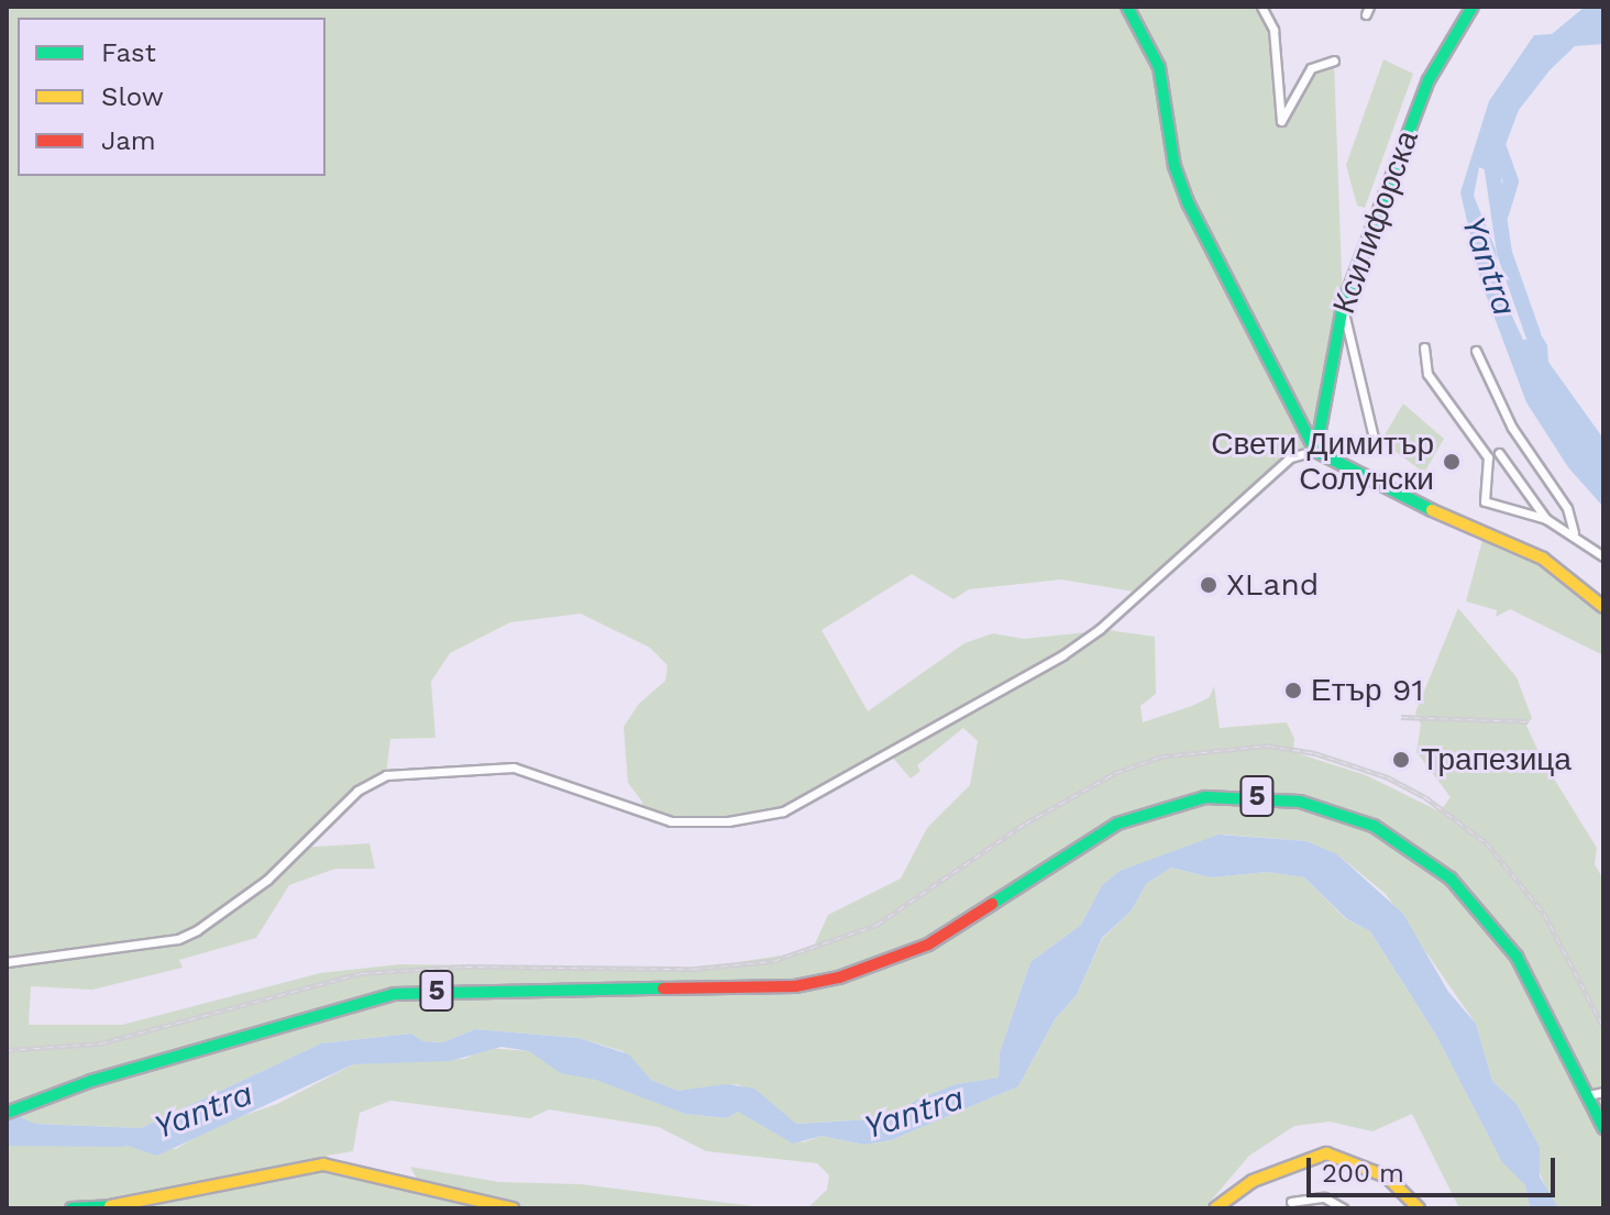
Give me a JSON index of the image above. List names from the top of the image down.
{
  "streets": {
    "street": ["Ксилифорска", "5"]
  },
  "water": ["Yantra"],
  "places": [
    "Свети Димитър Солунски",
    "XLand",
    "Етър 91",
    "Трапезица"
  ],
  "legend": ["Fast", "Slow", "Jam"],
  "scale_bar": "200 m"
}
